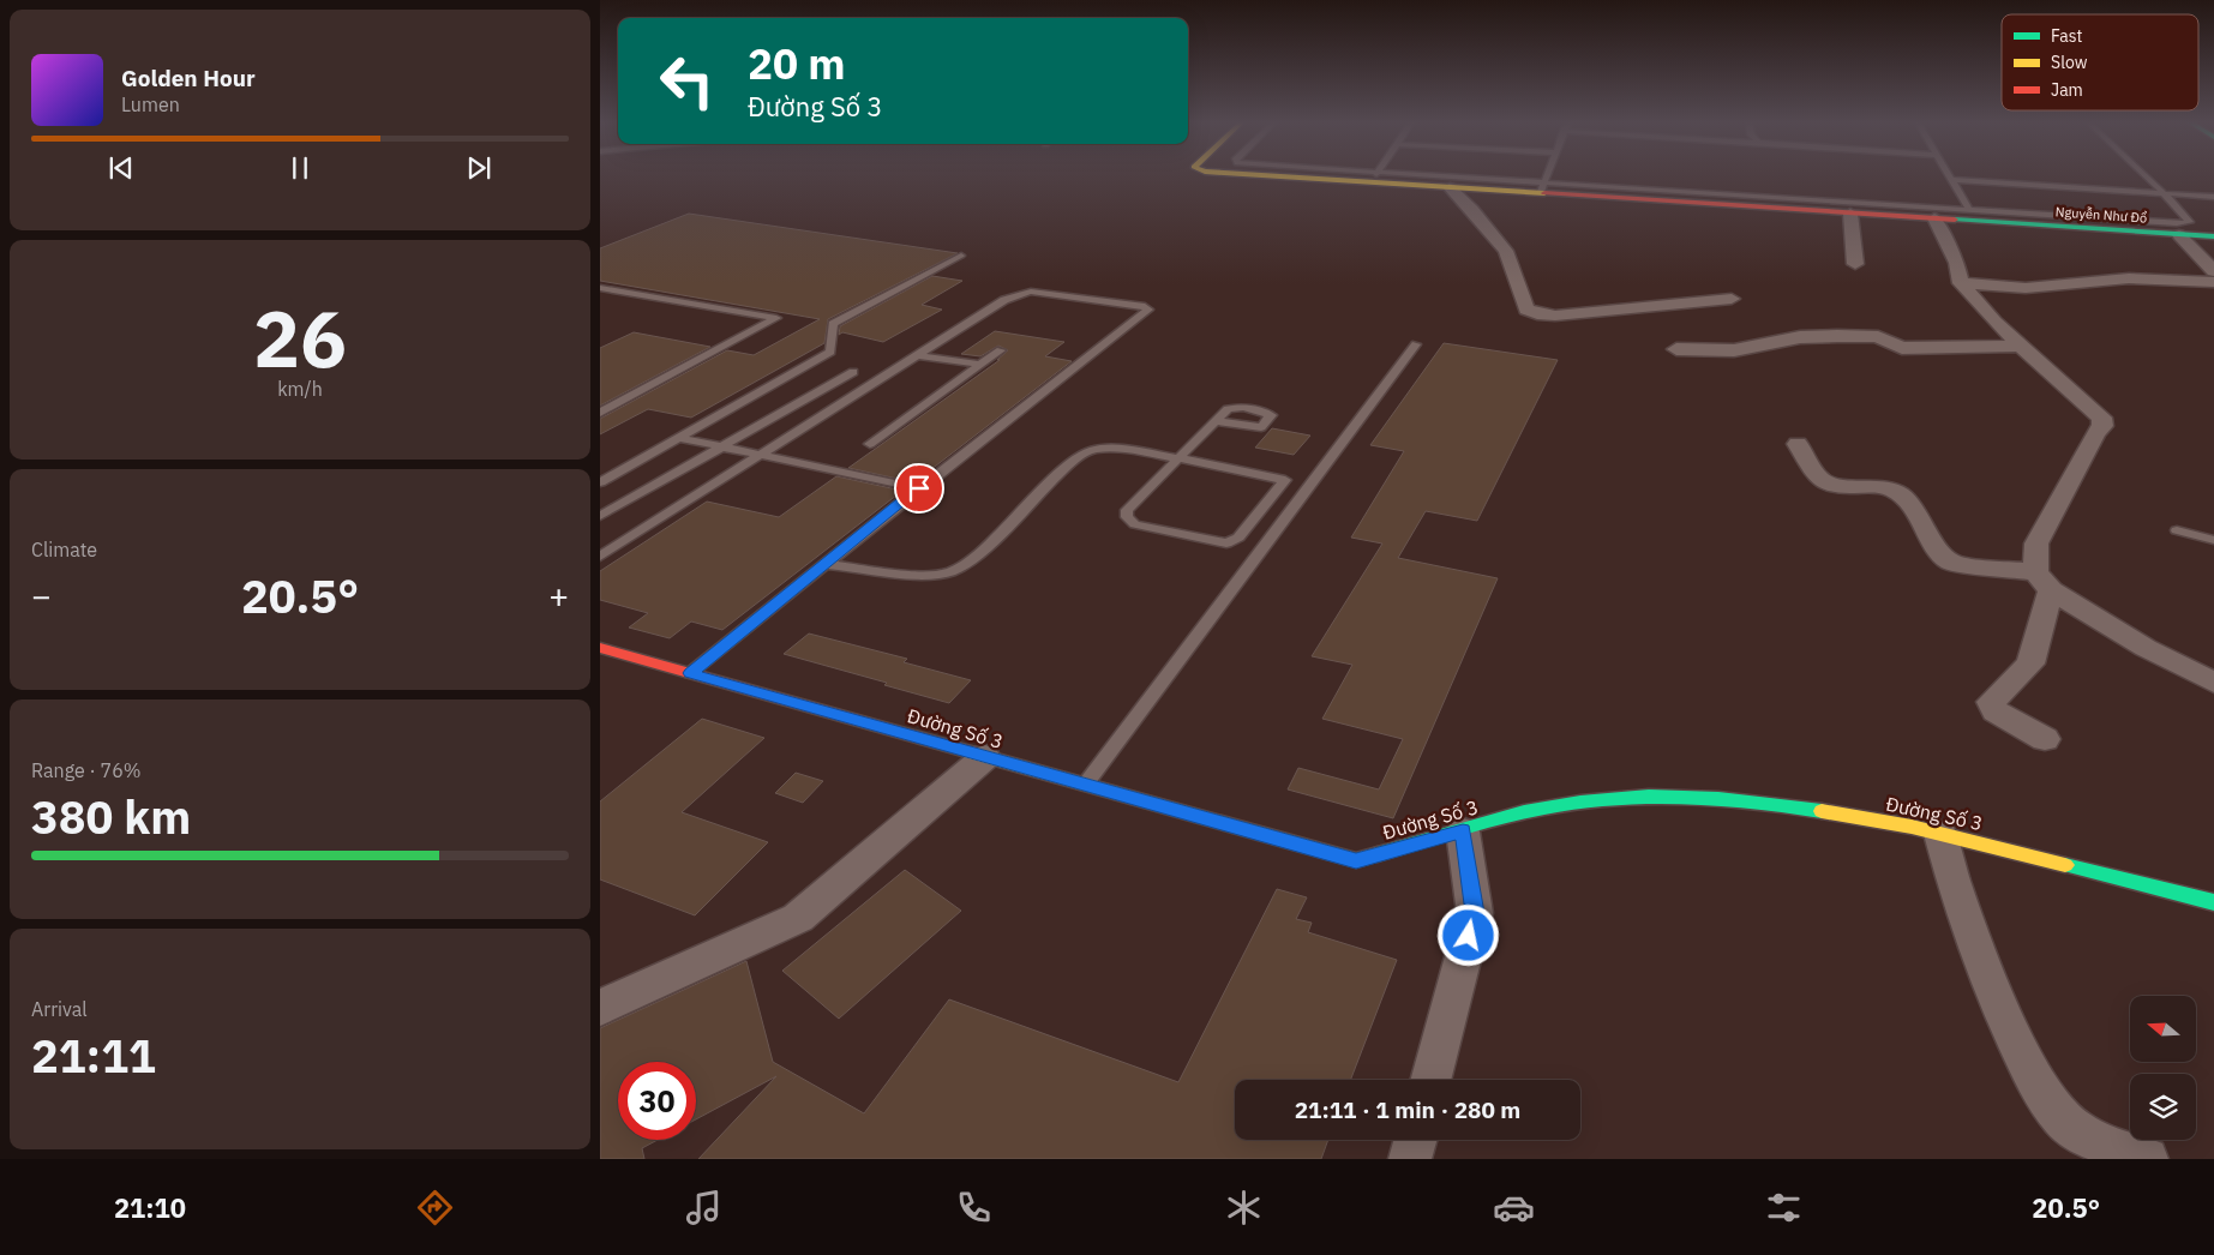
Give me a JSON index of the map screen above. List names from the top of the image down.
{
  "streets": {
    "street": ["Nguyễn Như Đổ", "Đường Số 3"]
  },
  "legend": ["Fast", "Slow", "Jam"],
  "north": "left",
  "page": {
    "turn": ["20 m", "Đường Số 3"],
    "song": ["Golden Hour", "Lumen"],
    "tile": [
      ["26", "km/h"],
      "Climate",
      ["Range · 76%", "380 km"],
      ["Arrival", "21:11"]
    ],
    "heat": ["−", "20.5°", "+"],
    "limit": "30",
    "trip": "21:11 · 1 min · 280 m",
    "tabs": ["21:10", "20.5°"]
  }
}
